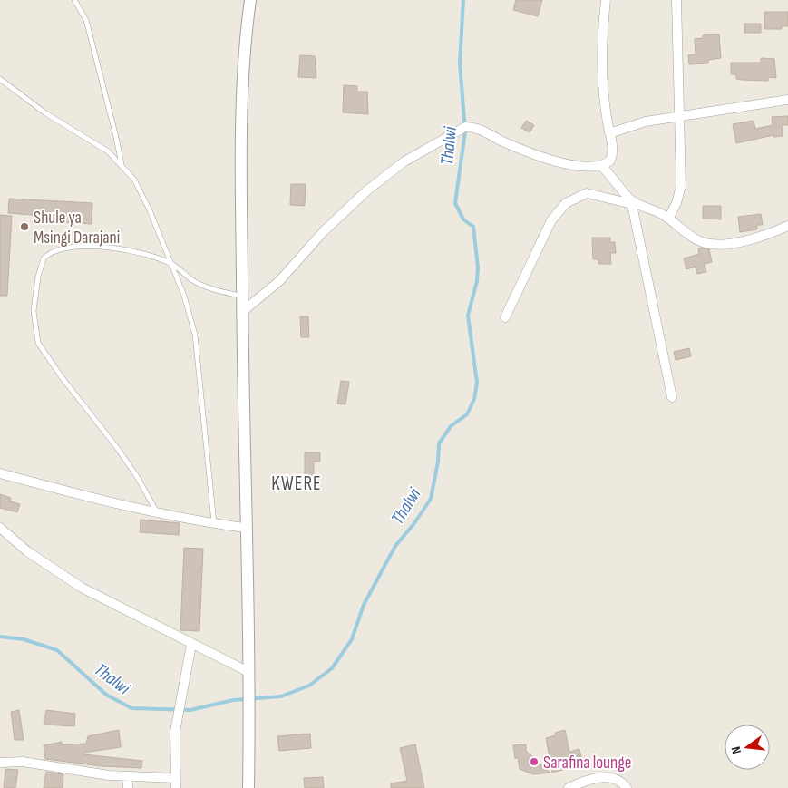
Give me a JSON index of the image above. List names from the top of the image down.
{
  "districts": ["KWERE"],
  "water": ["Thalwi"],
  "places": ["Shule ya Msingi Darajani", "Sarafina lounge"],
  "north": "left"
}
